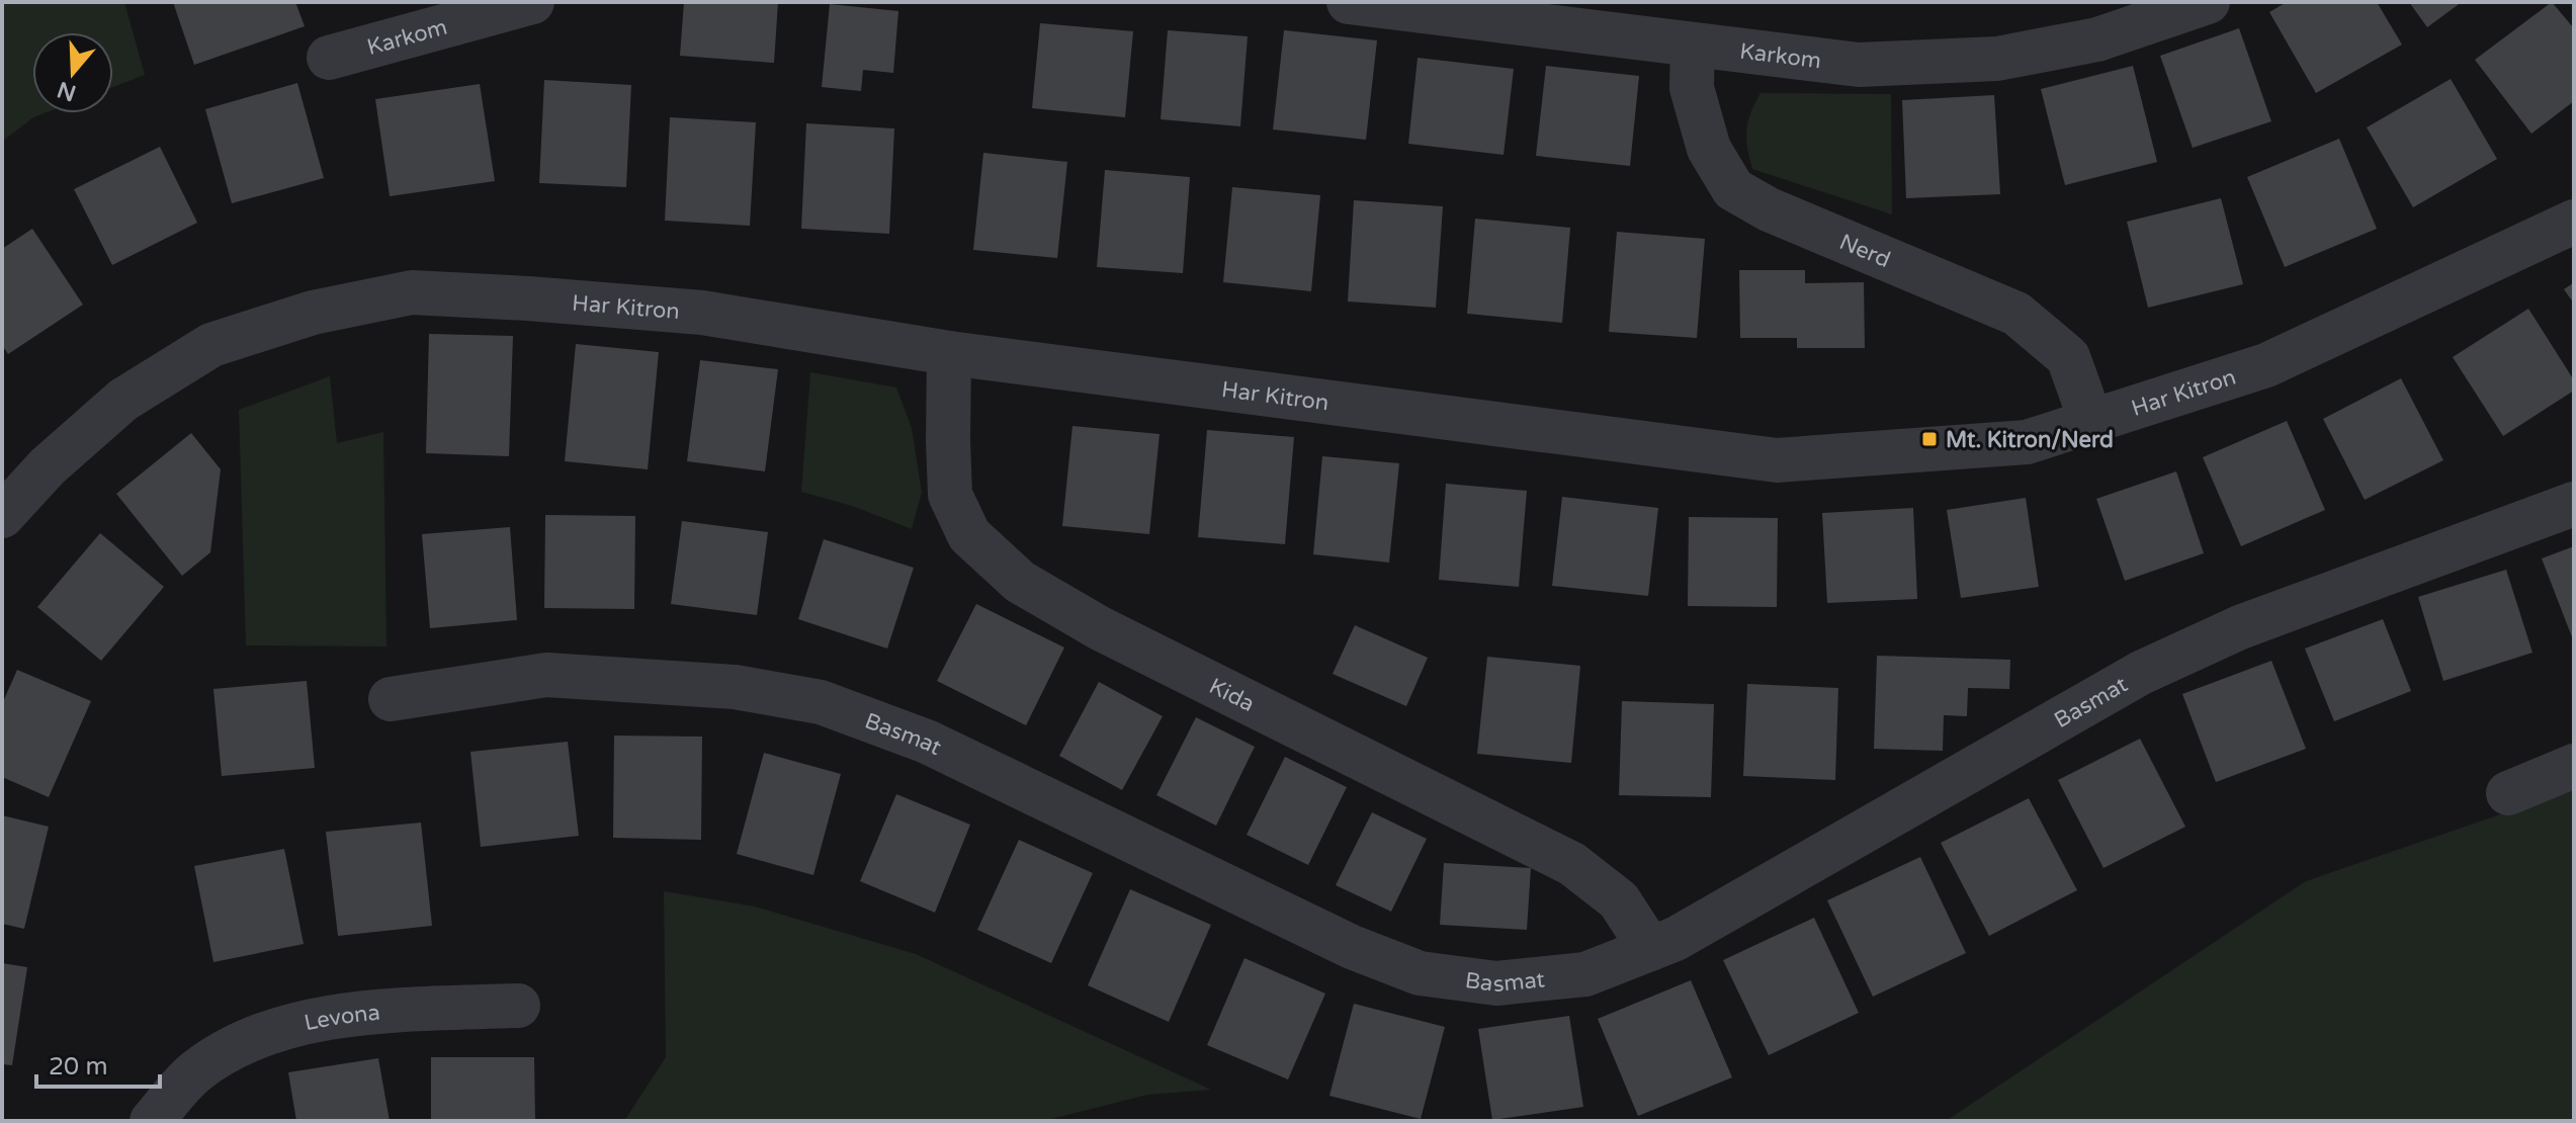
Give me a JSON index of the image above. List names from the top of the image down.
{
  "streets": {
    "street": [
      "Karkom",
      "Nerd",
      "Har Kitron",
      "Kida",
      "Basmat",
      "Levona"
    ]
  },
  "crossings": [
    ["Karkom", "Nerd"],
    ["Nerd", "Har Kitron"],
    ["Har Kitron", "Kida"],
    ["Kida", "Basmat"]
  ],
  "places": {
    "transit": ["Mt. Kitron/Nerd"]
  },
  "scale_bar": "20 m",
  "north": "bottom"
}
